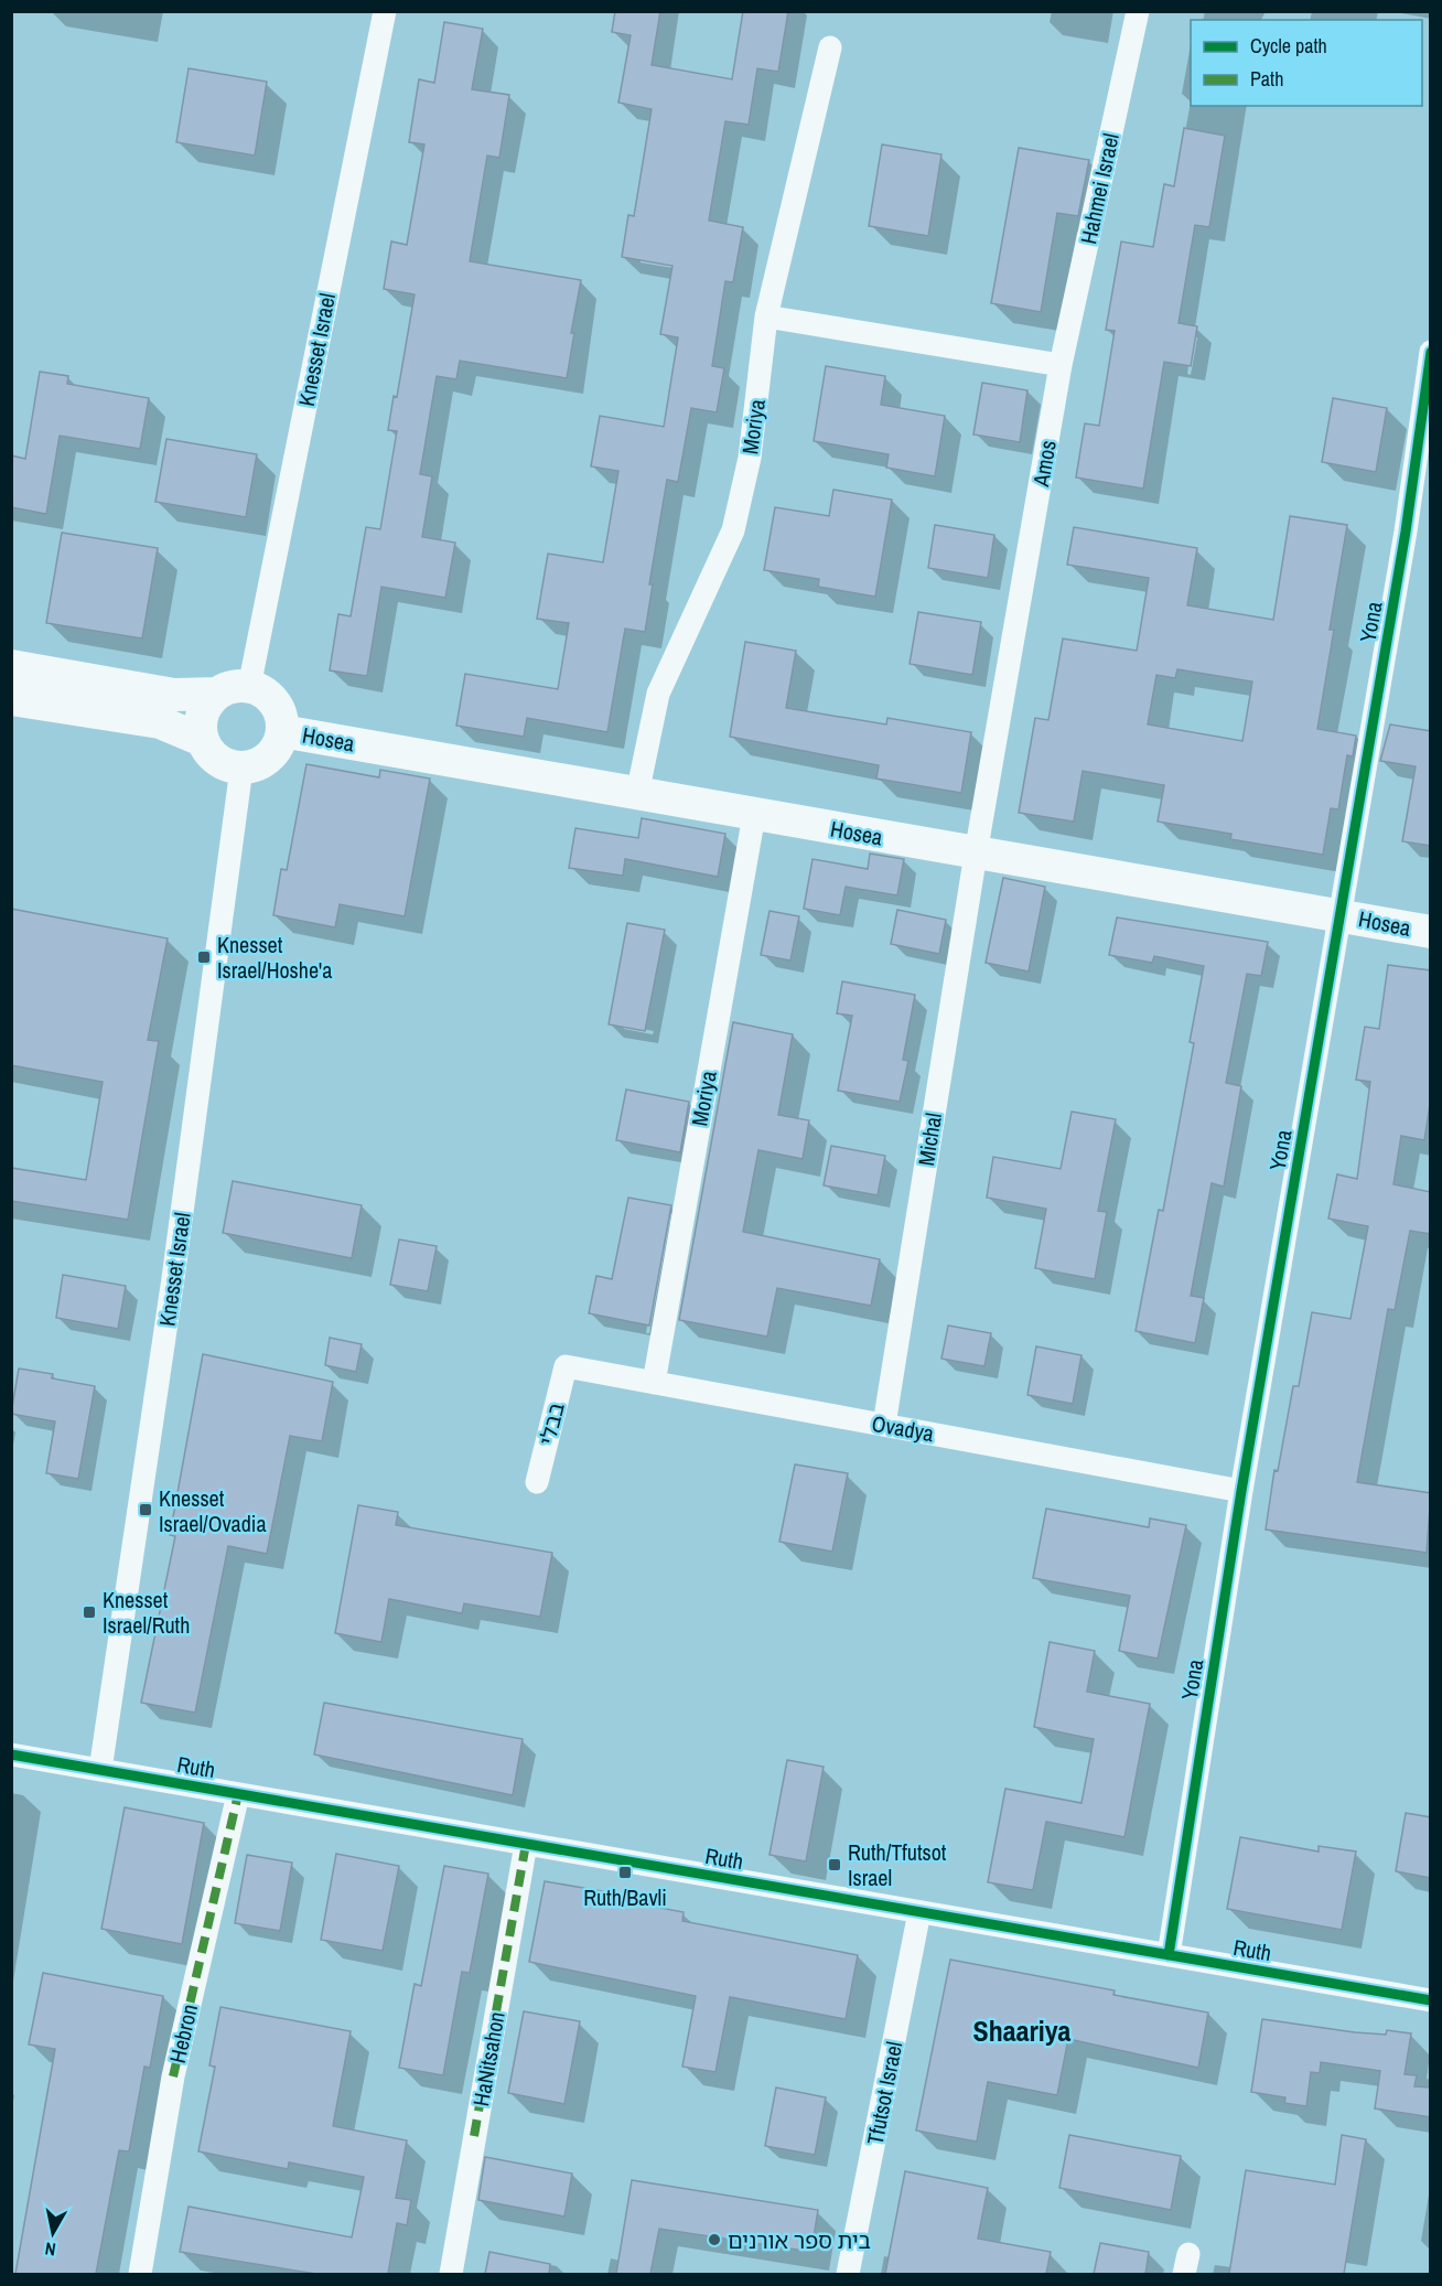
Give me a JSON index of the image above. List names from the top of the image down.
{
  "streets": {
    "street": [
      "Hahmei Israel",
      "Knesset Israel",
      "Moriya",
      "Amos",
      "Yona",
      "Hosea",
      "Michal",
      "בבלי",
      "Ovadya",
      "Ruth",
      "Hebron",
      "HaNitsahon",
      "Tfutsot Israel"
    ]
  },
  "crossings": [
    ["Hahmei Israel", "Amos"],
    ["Knesset Israel", "Hosea"],
    ["Knesset Israel", "Ruth"],
    ["Moriya", "Hosea"],
    ["Moriya", "Ovadya"],
    ["Amos", "Hosea"],
    ["Amos", "Michal"],
    ["Yona", "Hosea"],
    ["Yona", "Ovadya"],
    ["Yona", "Ruth"],
    ["Hosea", "Michal"],
    ["Michal", "Ovadya"],
    ["בבלי", "Ovadya"],
    ["Ruth", "Hebron"],
    ["Ruth", "HaNitsahon"],
    ["Ruth", "Tfutsot Israel"]
  ],
  "districts": ["Shaariya"],
  "places": {
    "transit": [
      "Knesset Israel/Hoshe'a",
      "Knesset Israel/Ovadia",
      "Knesset Israel/Ruth",
      "Ruth/Tfutsot Israel",
      "Ruth/Bavli"
    ],
    "other": ["בית ספר אורנים"]
  },
  "legend": ["Cycle path", "Path"],
  "north": "bottom"
}
